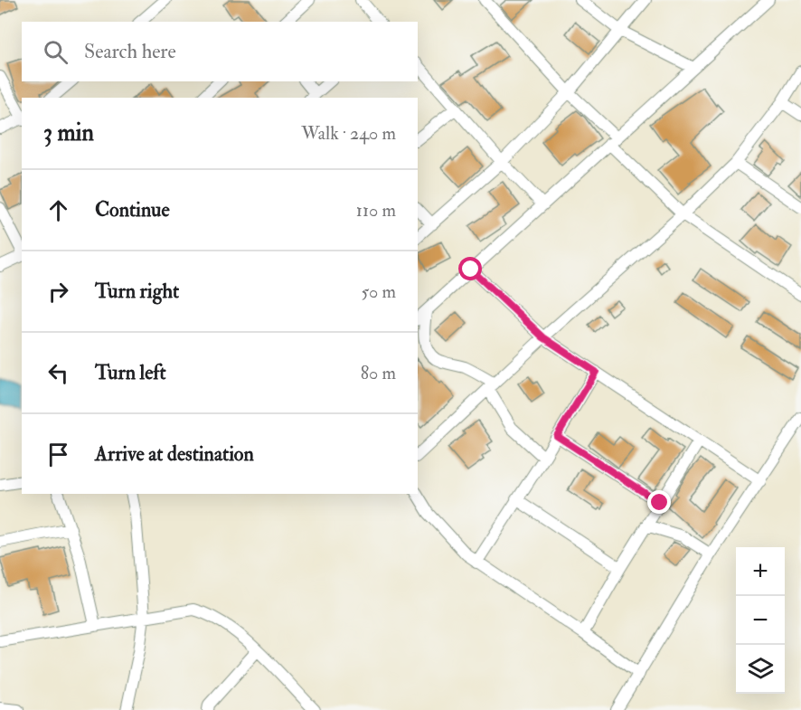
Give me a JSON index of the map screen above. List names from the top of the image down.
{
  "page": {
    "search": "Search here",
    "heading": ["3 min", "Walk · 240 m"],
    "list": [
      ["Continue", "110 m"],
      ["Turn right", "50 m"],
      ["Turn left", "80 m"],
      "Arrive at destination"
    ],
    "map_buttons": ["+", "−"]
  }
}
